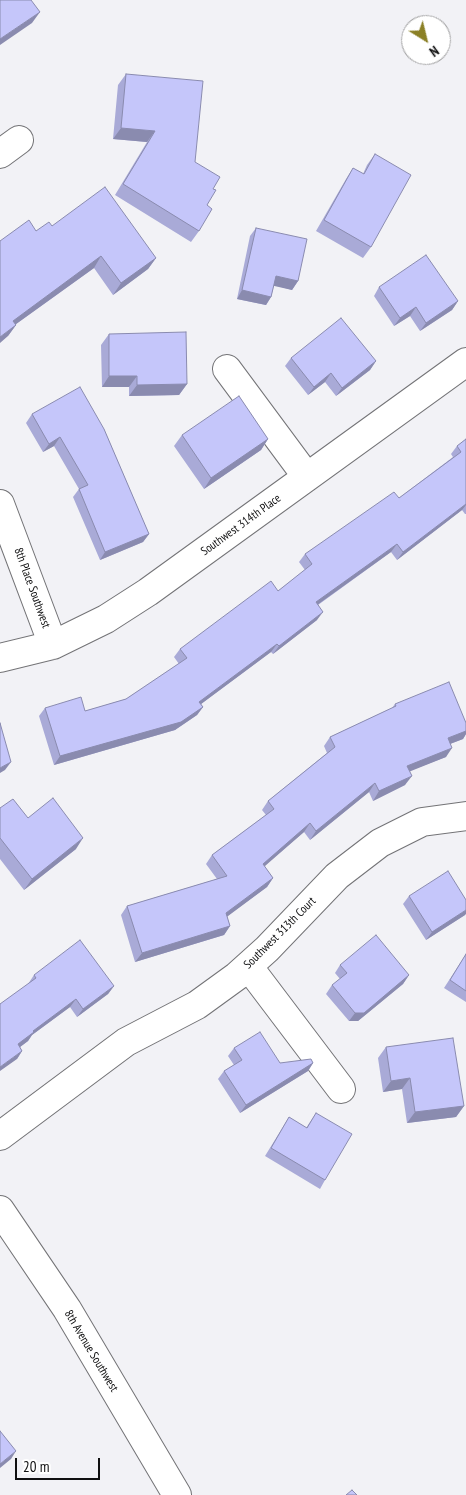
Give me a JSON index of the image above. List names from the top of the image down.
{
  "streets": {
    "street": [
      "Southwest 314th Place",
      "8th Place Southwest",
      "Southwest 313th Court",
      "8th Avenue Southwest"
    ]
  },
  "crossings": [
    ["Southwest 314th Place", "8th Place Southwest"]
  ],
  "scale_bar": "20 m",
  "north": "bottom right"
}
